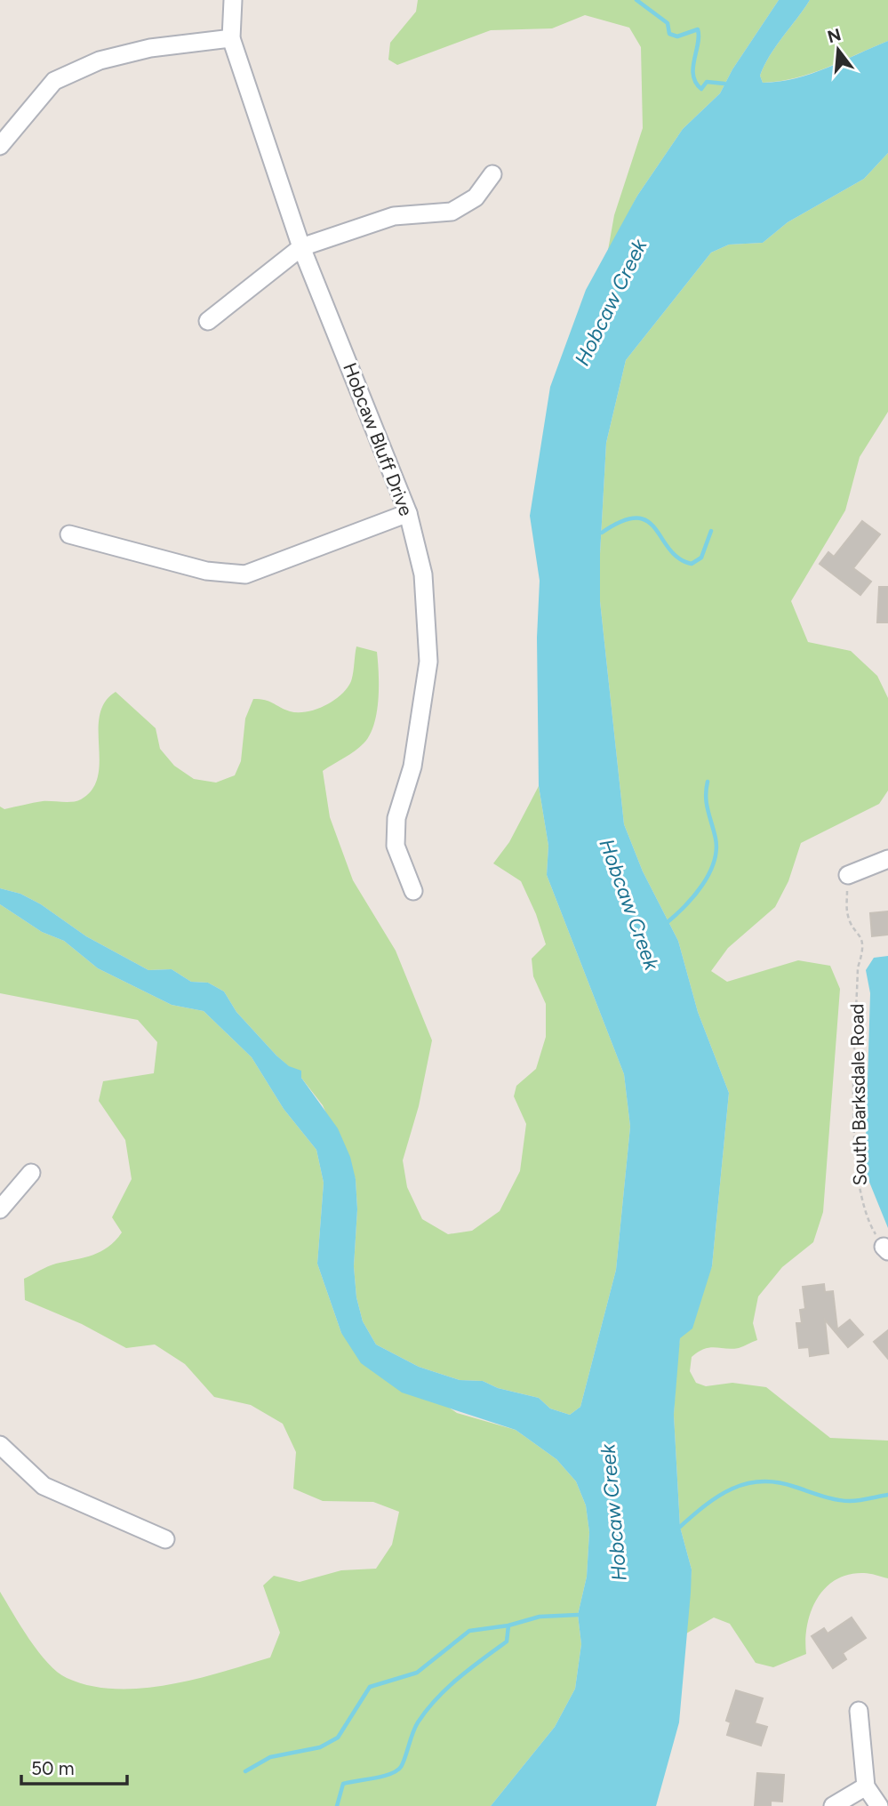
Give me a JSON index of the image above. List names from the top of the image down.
{
  "streets": {
    "street": ["Hobcaw Bluff Drive"],
    "path": ["South Barksdale Road"]
  },
  "water": ["Hobcaw Creek"],
  "scale_bar": "50 m",
  "north": "top"
}
